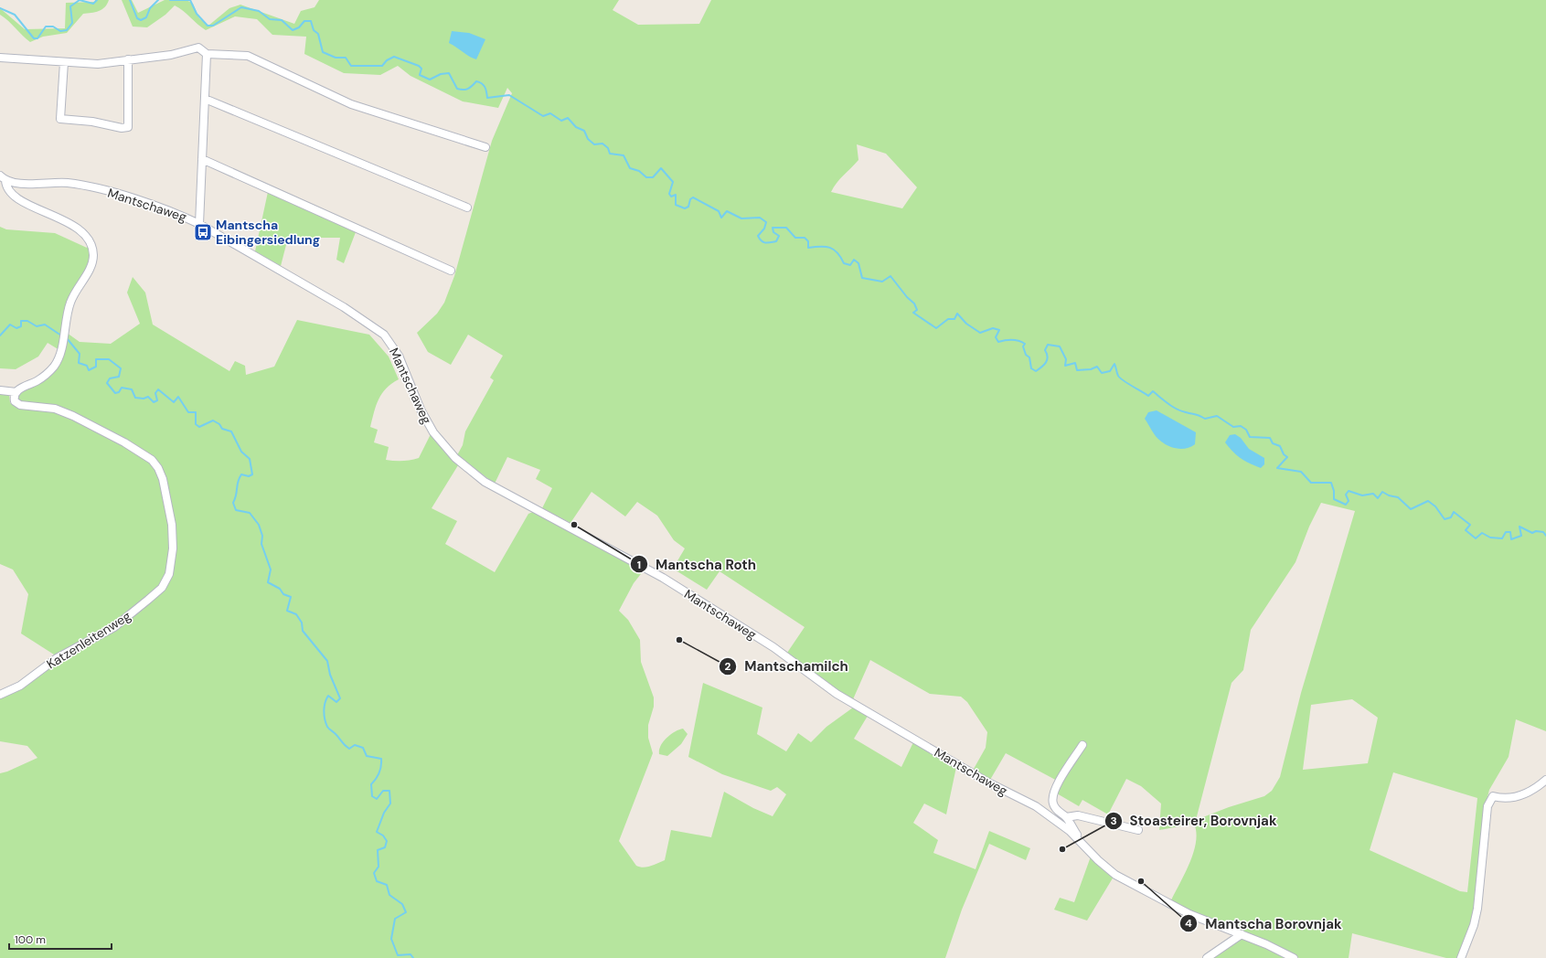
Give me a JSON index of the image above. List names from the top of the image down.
{
  "streets": {
    "street": ["Mantschaweg", "Katzenleitenweg"]
  },
  "places": {
    "bus stop": ["Mantscha Eibingersiedlung"],
    "other": [
      "Mantscha Roth",
      "Mantschamilch",
      "Stoasteirer, Borovnjak",
      "Mantscha Borovnjak"
    ]
  },
  "scale_bar": "100 m"
}
